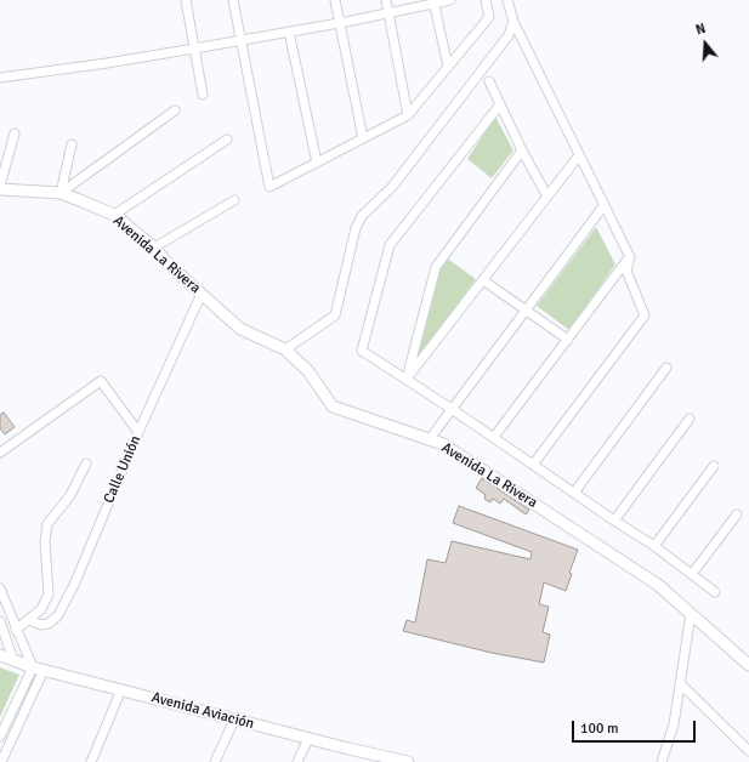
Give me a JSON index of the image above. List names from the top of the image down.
{
  "streets": {
    "street": ["Avenida La Rivera", "Calle Unión", "Avenida Aviación"]
  },
  "crossings": [
    ["Avenida La Rivera", "Calle Unión"]
  ],
  "scale_bar": "100 m",
  "north": "top"
}
